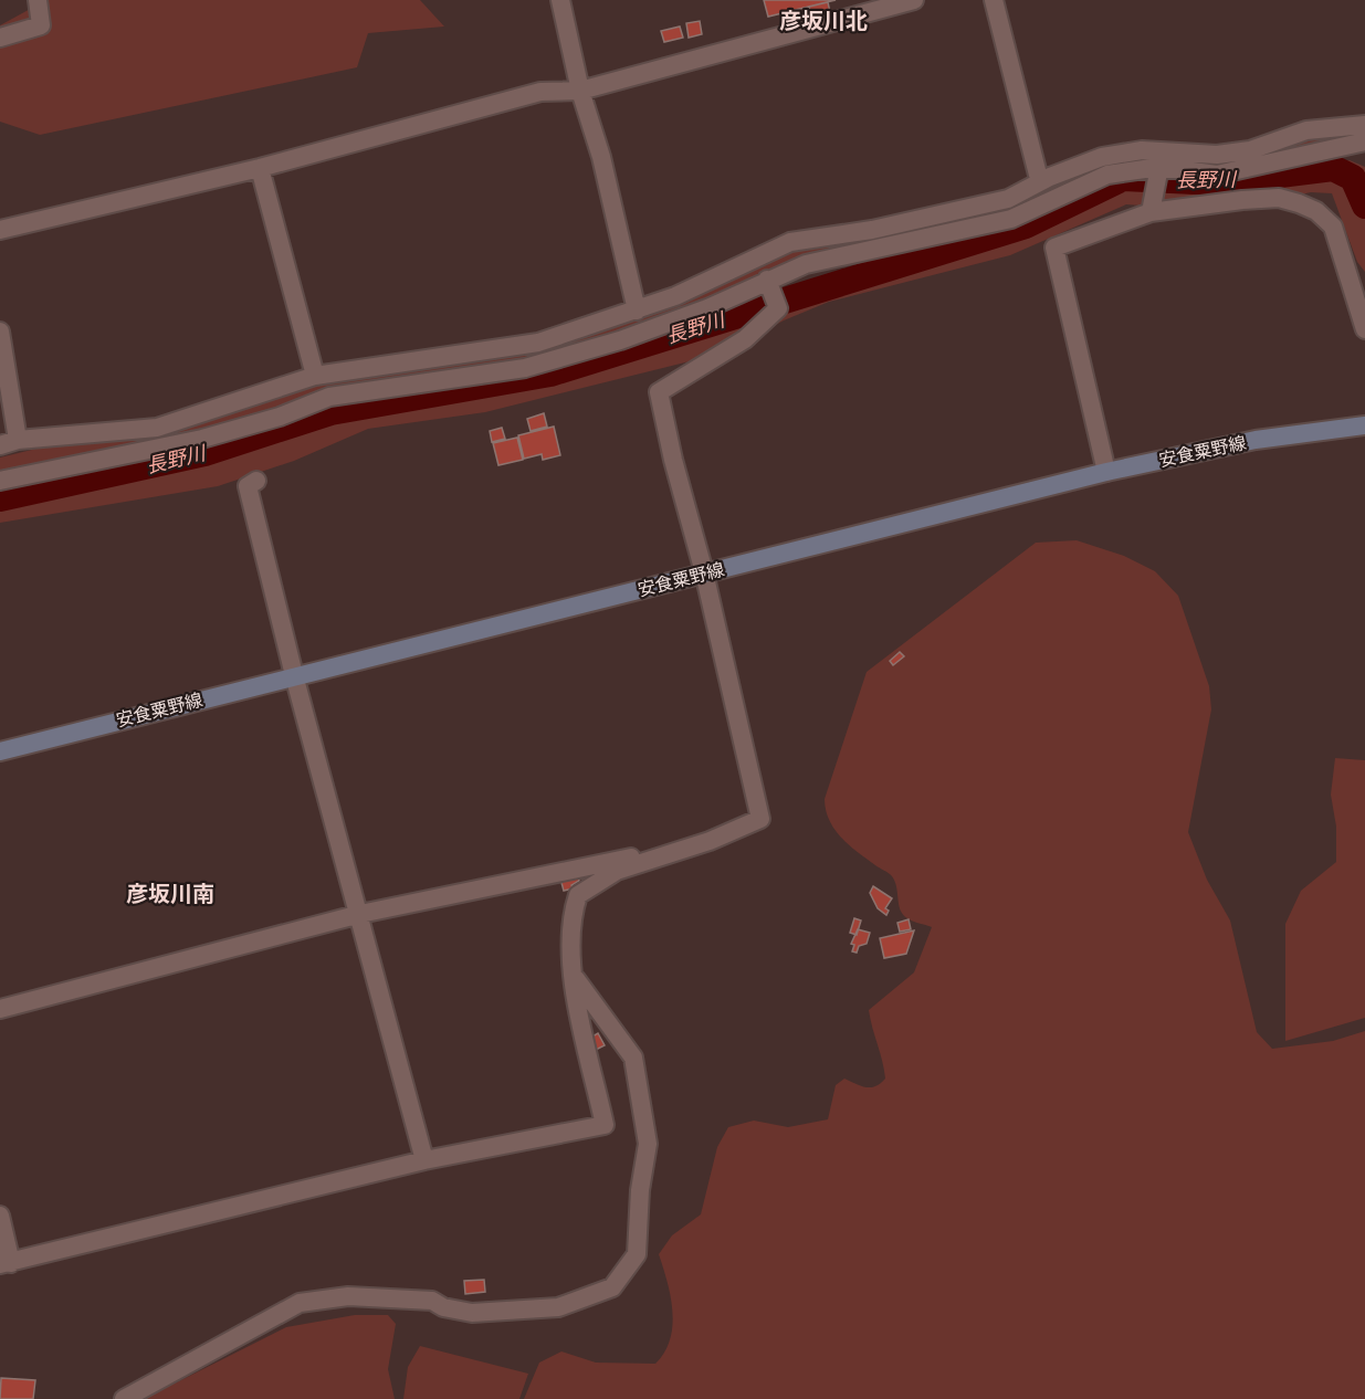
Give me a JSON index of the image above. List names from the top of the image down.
{
  "streets": {
    "main road": ["安食粟野線"]
  },
  "districts": ["彦坂川北", "彦坂川南"],
  "water": ["長野川"]
}
